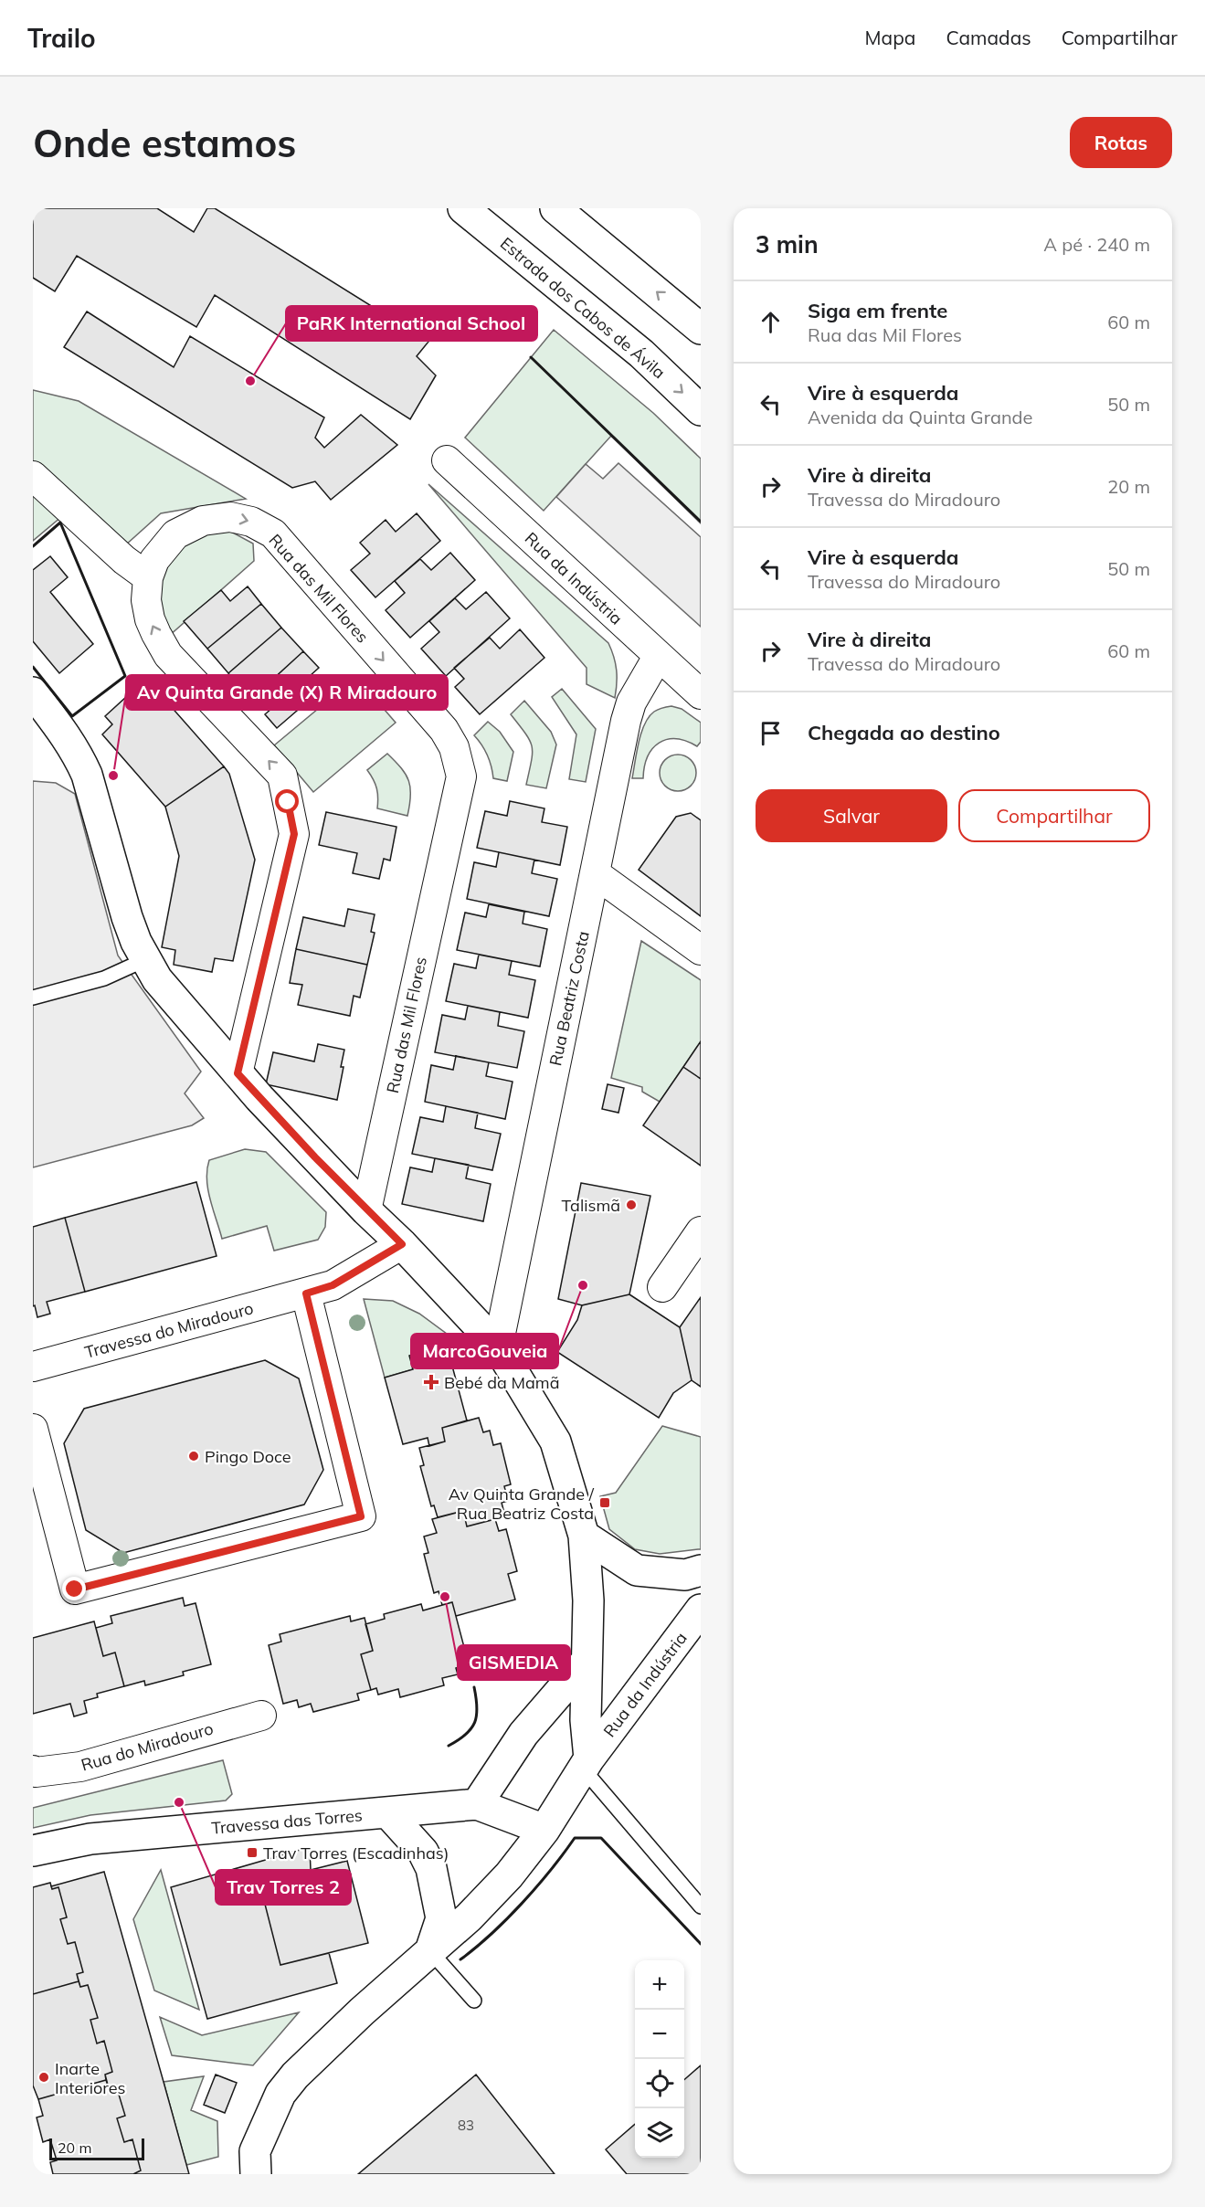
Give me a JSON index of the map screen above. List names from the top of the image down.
{
  "streets": {
    "main road": ["Estrada dos Cabos de Ávila", "Rua da Indústria", "Travessa das Torres"],
    "street": [
      "Rua das Mil Flores",
      "Rua Beatriz Costa",
      "Travessa do Miradouro",
      "Rua do Miradouro"
    ]
  },
  "crossings": [
    ["Rua da Indústria", "Rua Beatriz Costa"],
    ["Rua da Indústria", "Travessa das Torres"]
  ],
  "places": {
    "other": [
      "PaRK International School",
      "Av Quinta Grande (X) R Miradouro",
      "Talismã",
      "MarcoGouveia",
      "Pingo Doce",
      "GISMEDIA",
      "Trav Torres 2",
      "Inarte Interiores"
    ],
    "health": ["Bebé da Mamã"],
    "transit": ["Av Quinta Grande / Rua Beatriz Costa", "Trav Torres (Escadinhas)"]
  },
  "house_numbers": ["83"],
  "scale_bar": "20 m",
  "page": {
    "header": "Trailo",
    "nav": ["Mapa", "Camadas", "Compartilhar"],
    "buttons": [
      "Rotas",
      ["Salvar", "Compartilhar"]
    ],
    "title": "Onde estamos",
    "heading": ["3 min", "A pé · 240 m"],
    "list": [
      ["Siga em frente", "Rua das Mil Flores", "60 m"],
      ["Vire à esquerda", "Avenida da Quinta Grande", "50 m"],
      ["Vire à direita", "Travessa do Miradouro", "20 m"],
      ["Vire à esquerda", "Travessa do Miradouro", "50 m"],
      ["Vire à direita", "Travessa do Miradouro", "60 m"],
      "Chegada ao destino"
    ],
    "map_buttons": ["+", "−"],
    "scale": "20 m"
  }
}
